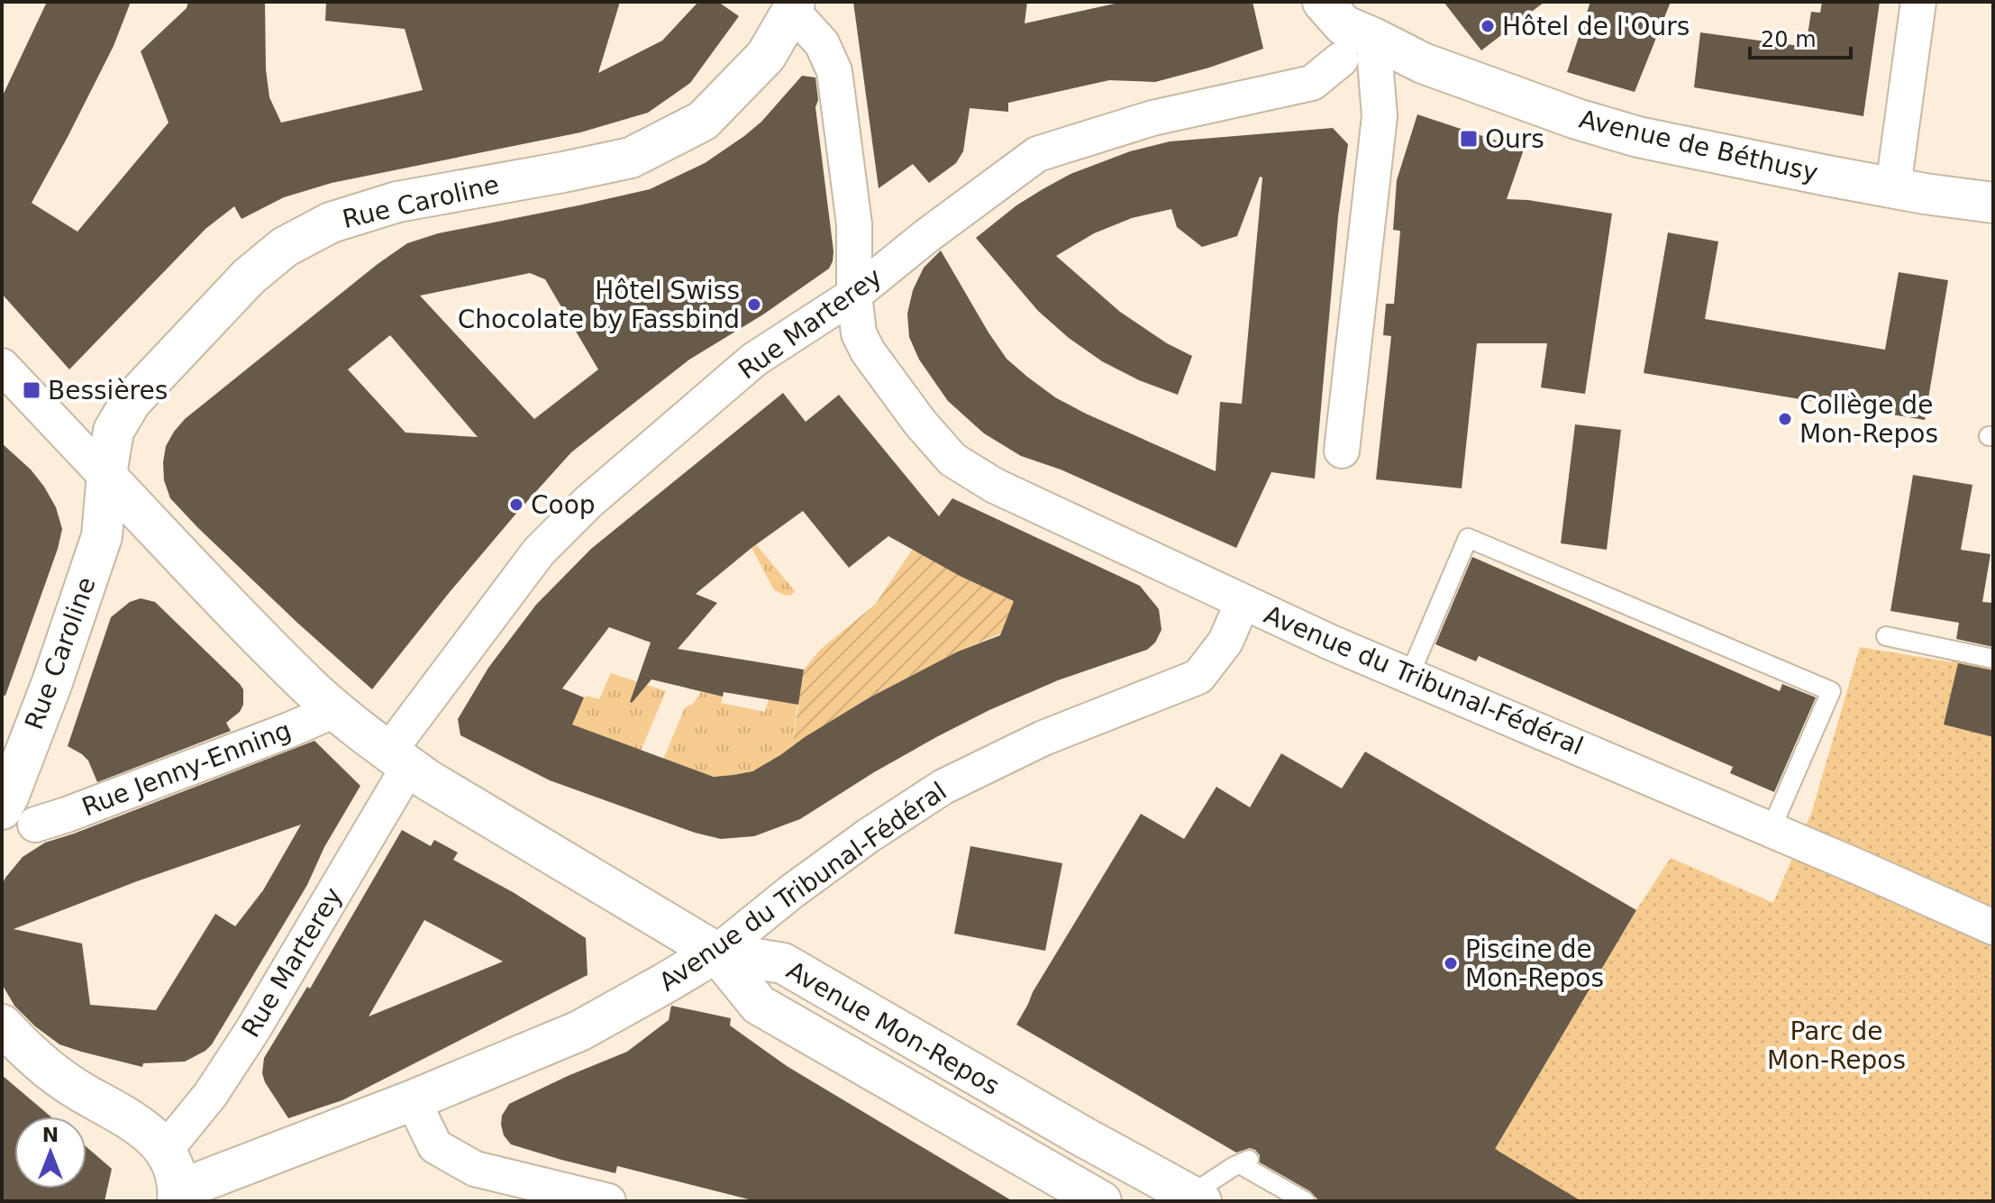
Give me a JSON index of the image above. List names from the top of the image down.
{
  "streets": {
    "main road": [
      "Avenue de Béthusy",
      "Rue Caroline",
      "Avenue du Tribunal-Fédéral",
      "Avenue Mon-Repos"
    ],
    "street": ["Rue Marterey", "Rue Jenny-Enning"]
  },
  "crossings": [
    ["Rue Caroline", "Rue Jenny-Enning"],
    ["Avenue du Tribunal-Fédéral", "Avenue Mon-Repos"]
  ],
  "parks": ["Parc de Mon-Repos"],
  "places": {
    "other": [
      "Hôtel de l'Ours",
      "Hôtel Swiss Chocolate by Fassbind",
      "Collège de Mon-Repos",
      "Coop",
      "Piscine de Mon-Repos"
    ],
    "transit": ["Ours", "Bessières"]
  },
  "scale_bar": "20 m",
  "north": "top"
}
